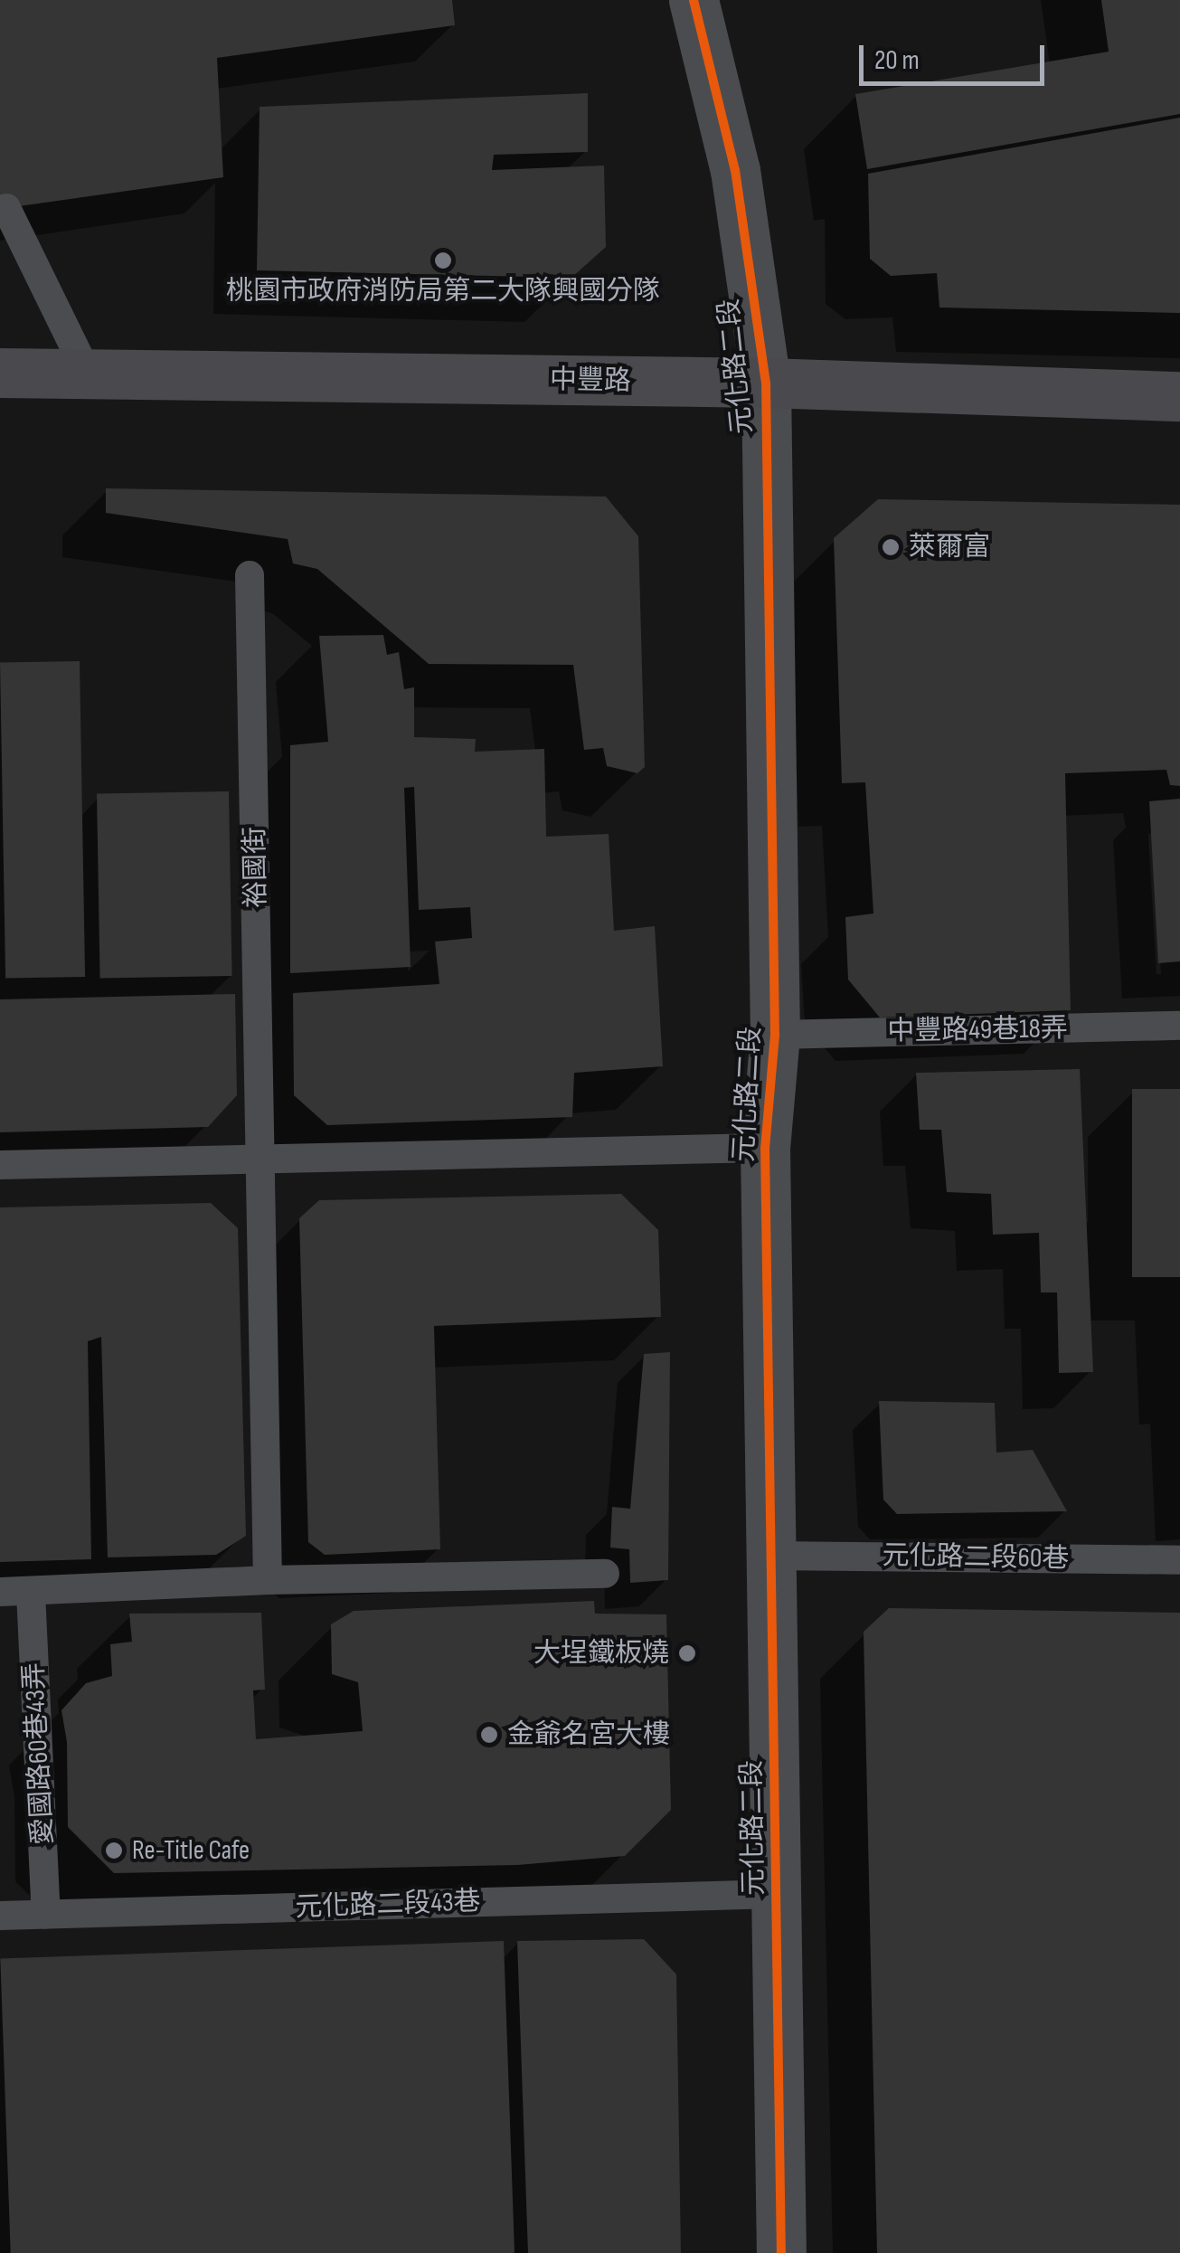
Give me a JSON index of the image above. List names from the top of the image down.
{
  "streets": {
    "main road": ["中豐路"],
    "street": ["元化路二段"],
    "lane": [
      "裕國街",
      "中豐路49巷18弄",
      "元化路二段60巷",
      "愛國路60巷43弄",
      "元化路二段43巷"
    ]
  },
  "crossings": [
    ["元化路二段", "中豐路"],
    ["元化路二段", "中豐路49巷18弄"],
    ["元化路二段", "元化路二段60巷"],
    ["元化路二段", "元化路二段43巷"],
    ["愛國路60巷43弄", "元化路二段43巷"]
  ],
  "places": [
    "桃園市政府消防局第二大隊興國分隊",
    "萊爾富",
    "大埕鐵板燒",
    "金爺名宮大樓",
    "Re-Title Cafe"
  ],
  "scale_bar": "20 m"
}
